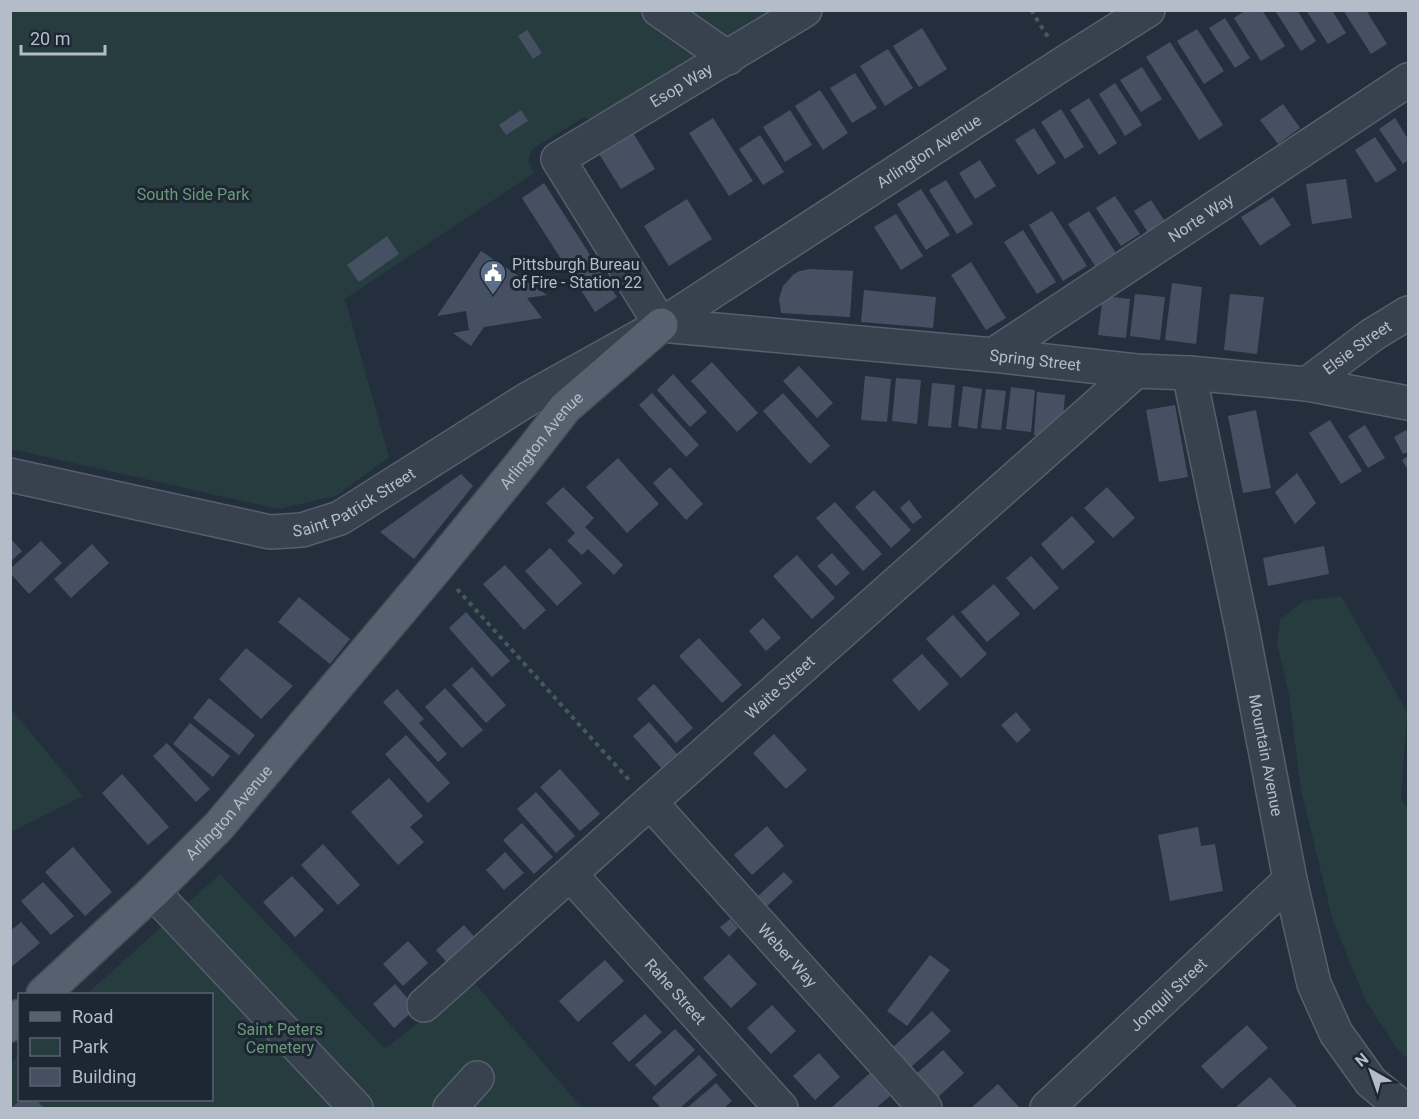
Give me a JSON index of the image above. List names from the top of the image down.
{
  "streets": {
    "main road": ["Arlington Avenue"],
    "street": [
      "Esop Way",
      "Norte Way",
      "Elsie Street",
      "Spring Street",
      "Saint Patrick Street",
      "Waite Street",
      "Mountain Avenue",
      "Weber Way",
      "Rahe Street",
      "Jonquil Street"
    ]
  },
  "crossings": [
    ["Esop Way", "Arlington Avenue"],
    ["Esop Way", "Spring Street"],
    ["Esop Way", "Saint Patrick Street"],
    ["Arlington Avenue", "Spring Street"],
    ["Arlington Avenue", "Saint Patrick Street"],
    ["Norte Way", "Spring Street"],
    ["Elsie Street", "Spring Street"],
    ["Spring Street", "Saint Patrick Street"],
    ["Spring Street", "Waite Street"],
    ["Spring Street", "Mountain Avenue"],
    ["Waite Street", "Weber Way"],
    ["Waite Street", "Rahe Street"],
    ["Mountain Avenue", "Jonquil Street"]
  ],
  "parks": ["South Side Park", "Saint Peters Cemetery"],
  "places": {
    "public building": ["Pittsburgh Bureau of Fire - Station 22"]
  },
  "legend": ["Road", "Park", "Building"],
  "scale_bar": "20 m",
  "north": "top left"
}
